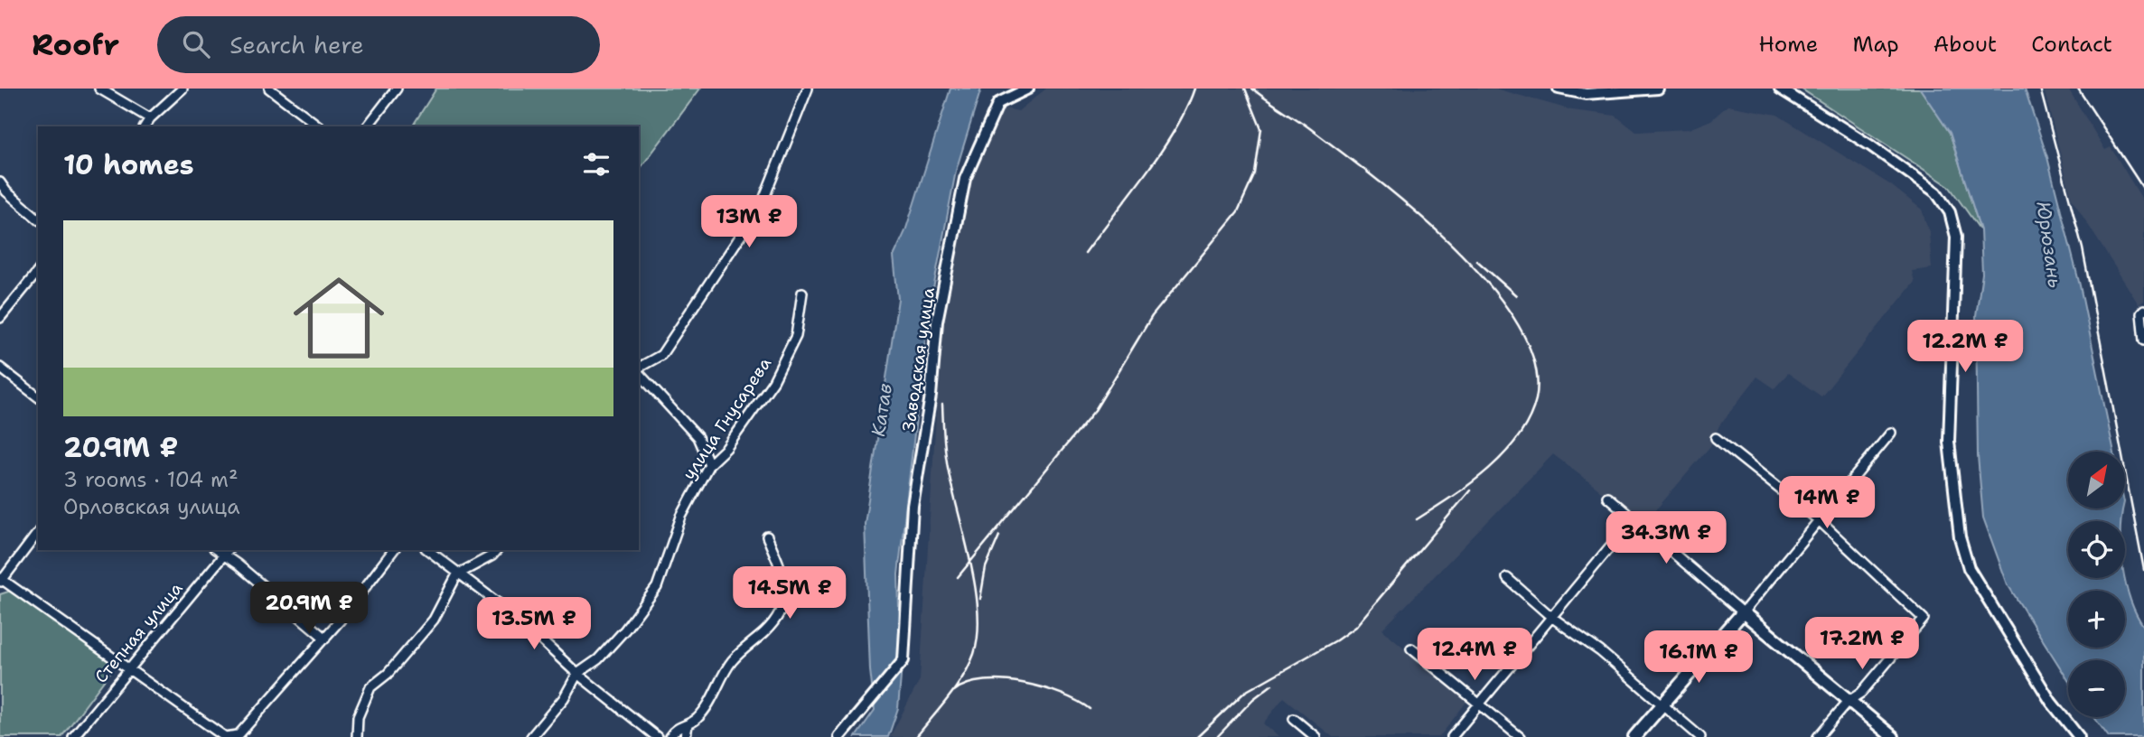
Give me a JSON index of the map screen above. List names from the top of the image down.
{
  "streets": {
    "street": ["Заводская улица", "улица Гнусарева", "Степная улица"]
  },
  "water": ["Юрюзань", "Катав"],
  "north": "top right",
  "page": {
    "header": "Roofr",
    "search": "Search here",
    "nav": [
      "Home",
      "Map",
      "About",
      "Contact"
    ],
    "heading": "10 homes",
    "price": [
      "13M ₽",
      "12.2M ₽",
      "14M ₽",
      "34.3M ₽",
      "14.5M ₽",
      "20.9M ₽",
      "13.5M ₽",
      "17.2M ₽",
      "12.4M ₽",
      "16.1M ₽"
    ],
    "list": [
      {
        "name": "20.9M ₽",
        "note": "3 rooms · 104 m² · Орловская улица"
      }
    ],
    "map_buttons": ["+", "−"]
  }
}
